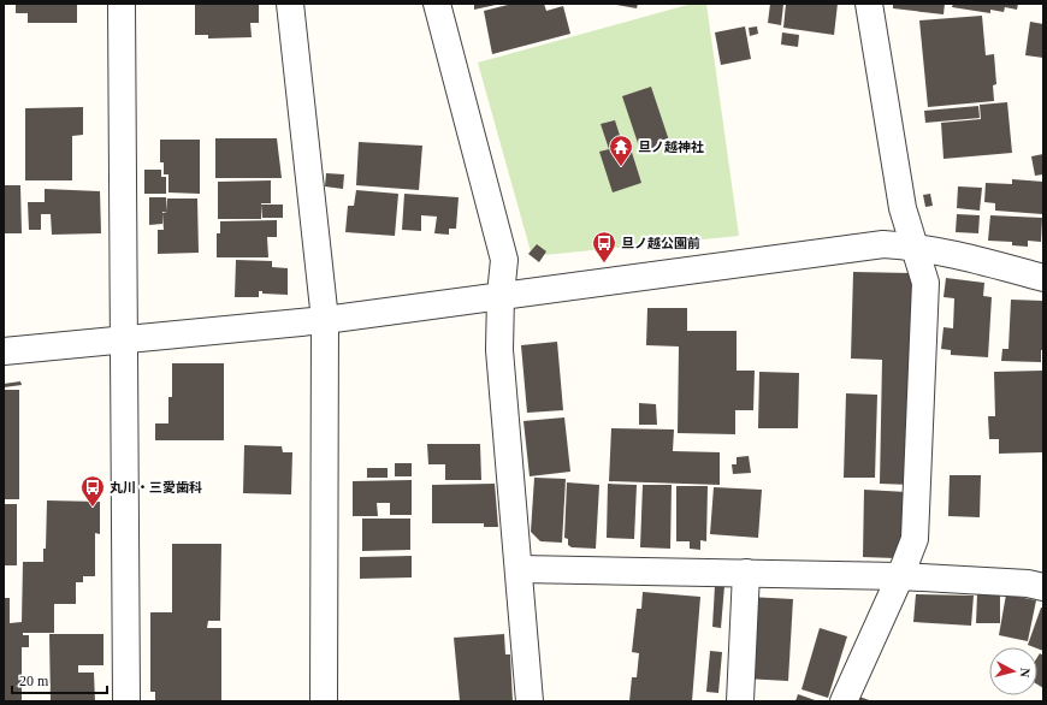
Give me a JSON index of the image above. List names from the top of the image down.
{
  "places": {
    "temple": ["旦ノ越神社"],
    "bus stop": ["旦ノ越公園前", "丸川・三愛歯科"]
  },
  "scale_bar": "20 m",
  "north": "right"
}
